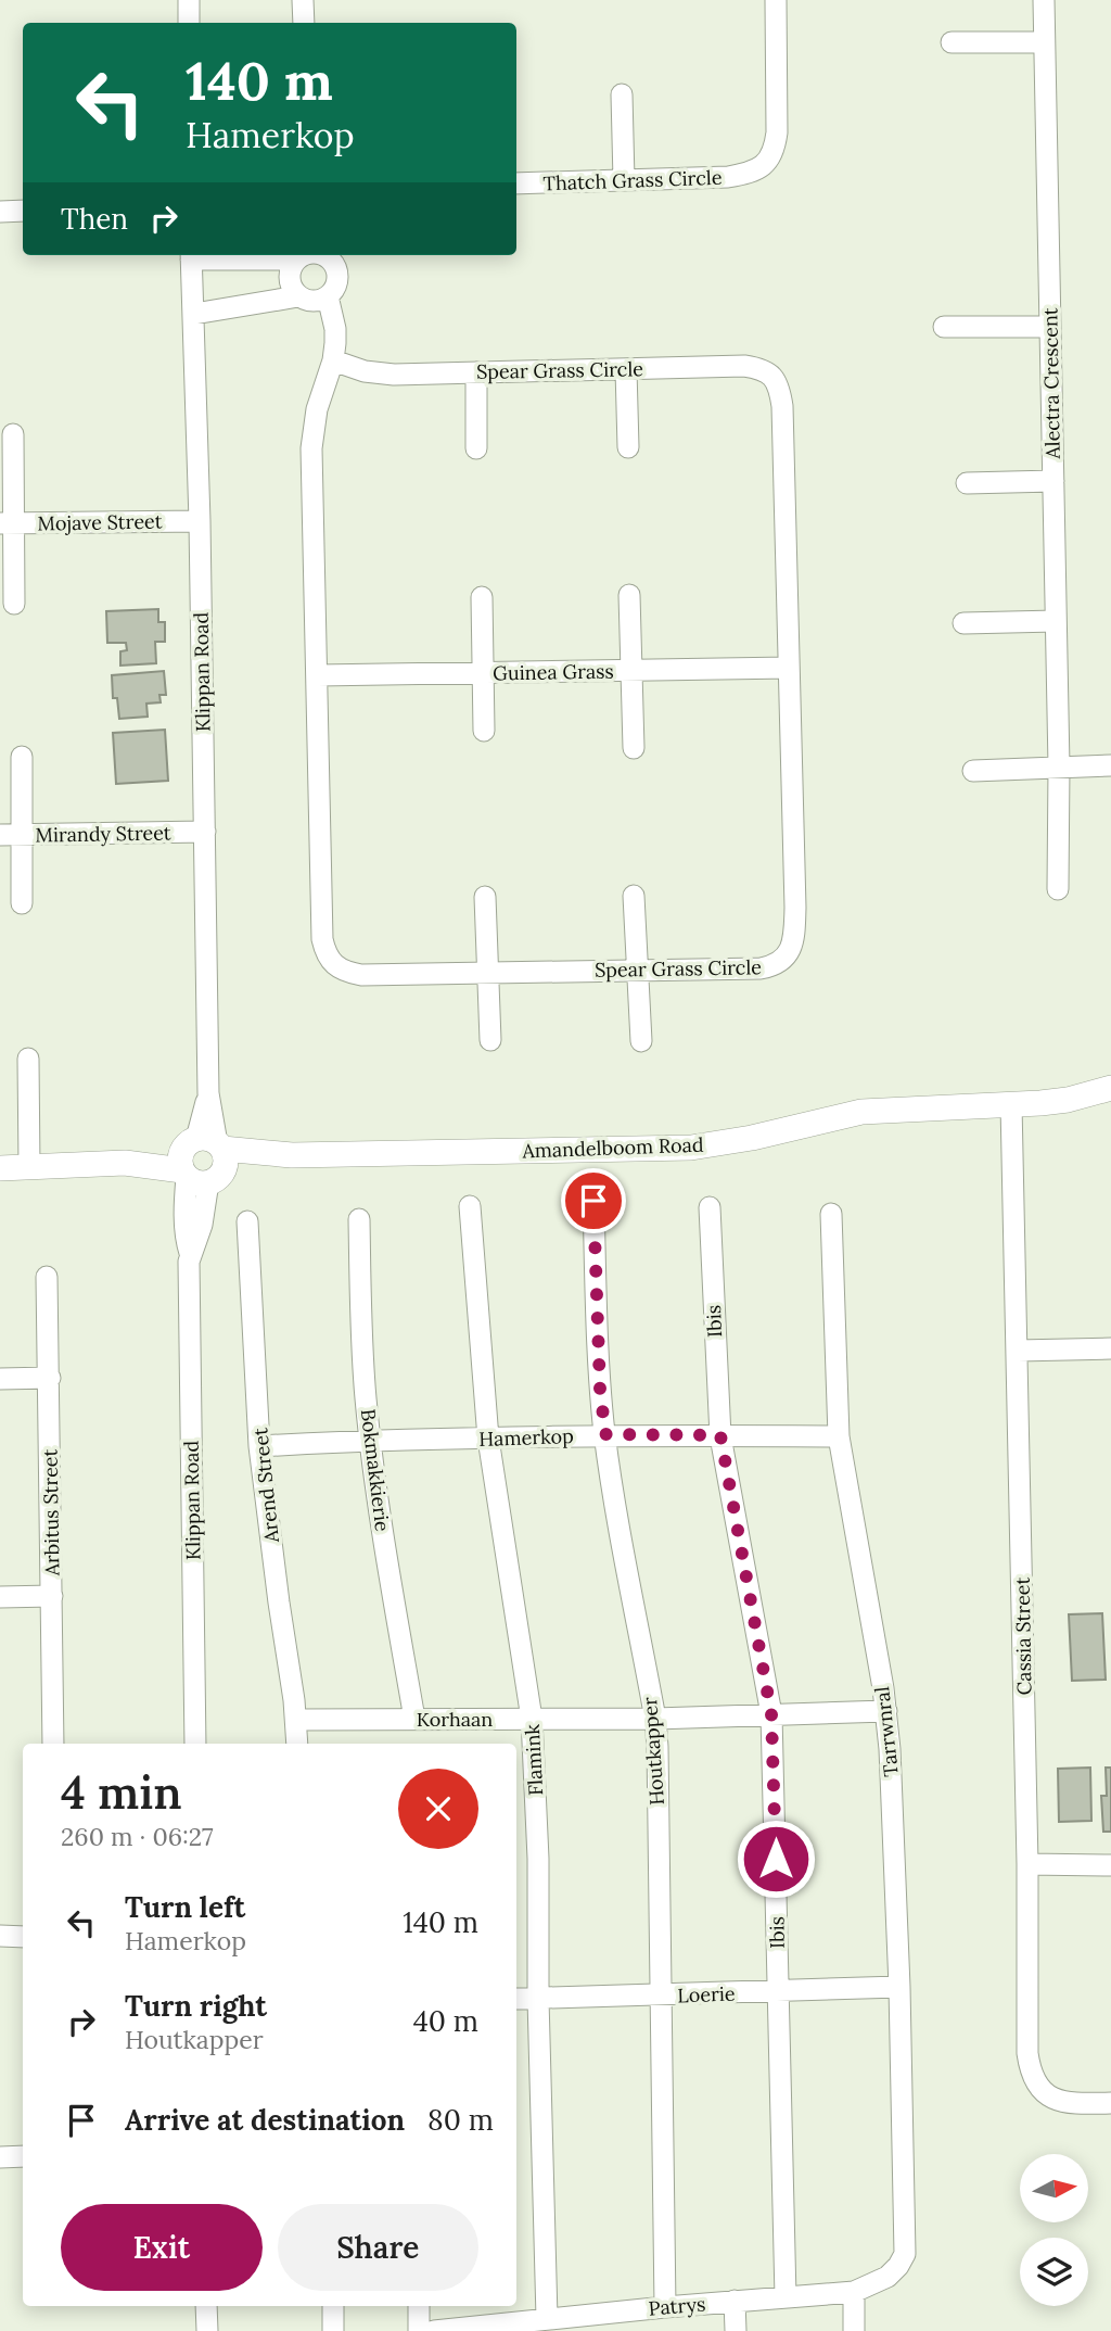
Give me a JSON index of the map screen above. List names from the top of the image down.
{
  "streets": {
    "street": [
      "Thatch Grass Circle",
      "Spear Grass Circle",
      "Alectra Crescent",
      "Mojave Street",
      "Klippan Road",
      "Guinea Grass",
      "Mirandy Street",
      "Amandelboom Road",
      "Ibis",
      "Hamerkop",
      "Bokmakkierie",
      "Arend Street",
      "Arbitus Street",
      "Cassia Street",
      "Korhaan",
      "Tarrwnral",
      "Houtkapper",
      "Flamink",
      "Loerie",
      "Patrys"
    ]
  },
  "crossings": [
    ["Spear Grass Circle", "Guinea Grass"],
    ["Mojave Street", "Klippan Road"],
    ["Klippan Road", "Mirandy Street"],
    ["Klippan Road", "Amandelboom Road"],
    ["Amandelboom Road", "Cassia Street"],
    ["Ibis", "Hamerkop"],
    ["Ibis", "Korhaan"],
    ["Ibis", "Loerie"],
    ["Ibis", "Patrys"],
    ["Hamerkop", "Bokmakkierie"],
    ["Hamerkop", "Arend Street"],
    ["Hamerkop", "Tarrwnral"],
    ["Hamerkop", "Houtkapper"],
    ["Hamerkop", "Flamink"],
    ["Bokmakkierie", "Korhaan"],
    ["Arend Street", "Korhaan"],
    ["Korhaan", "Tarrwnral"],
    ["Korhaan", "Houtkapper"],
    ["Korhaan", "Flamink"],
    ["Tarrwnral", "Loerie"],
    ["Tarrwnral", "Patrys"],
    ["Houtkapper", "Loerie"],
    ["Houtkapper", "Patrys"],
    ["Flamink", "Loerie"],
    ["Flamink", "Patrys"]
  ],
  "north": "right",
  "page": {
    "turn": ["140 m", "Hamerkop"],
    "then": "Then",
    "heading": ["4 min", "260 m · 06:27"],
    "list": [
      {
        "name": "Turn left",
        "note": "Hamerkop",
        "value": "140 m"
      },
      {
        "name": "Turn right",
        "note": "Houtkapper",
        "value": "40 m"
      },
      {
        "name": "Arrive at destination",
        "value": "80 m"
      }
    ],
    "buttons": ["Exit", "Share"]
  }
}
